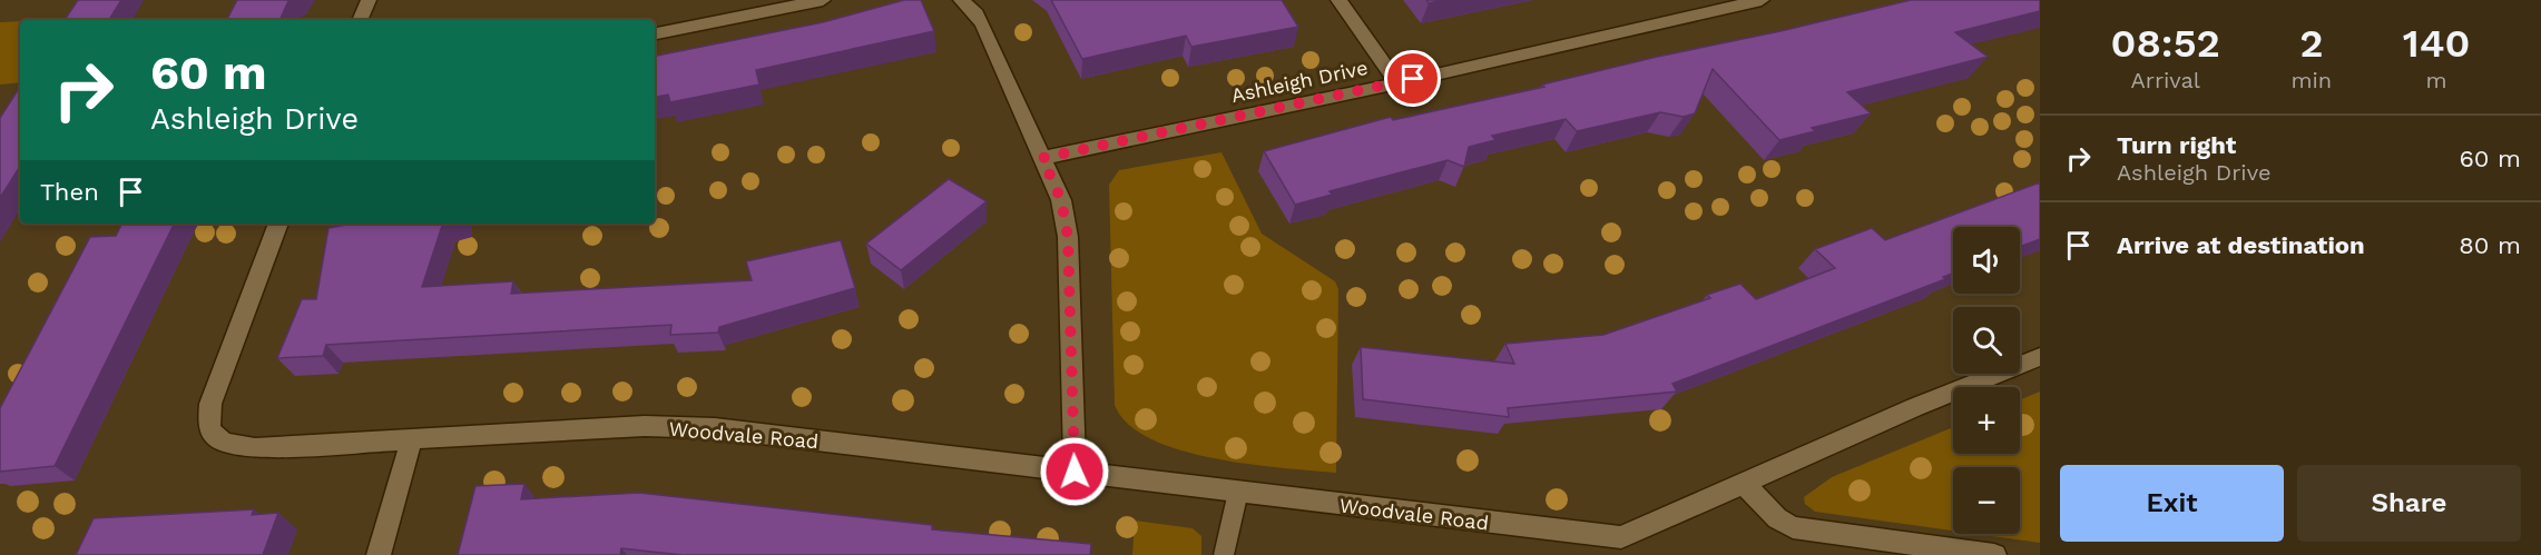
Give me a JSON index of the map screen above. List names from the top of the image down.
{
  "streets": {
    "street": ["Ashleigh Drive", "Woodvale Road"]
  },
  "page": {
    "eta": [
      "08:52",
      "Arrival",
      "2",
      "min",
      "140",
      "m"
    ],
    "turn": ["60 m", "Ashleigh Drive"],
    "list": [
      {
        "name": "Turn right",
        "note": "Ashleigh Drive",
        "value": "60 m"
      },
      {
        "name": "Arrive at destination",
        "value": "80 m"
      }
    ],
    "then": "Then",
    "map_buttons": ["+", "−"],
    "buttons": ["Exit", "Share"]
  }
}
